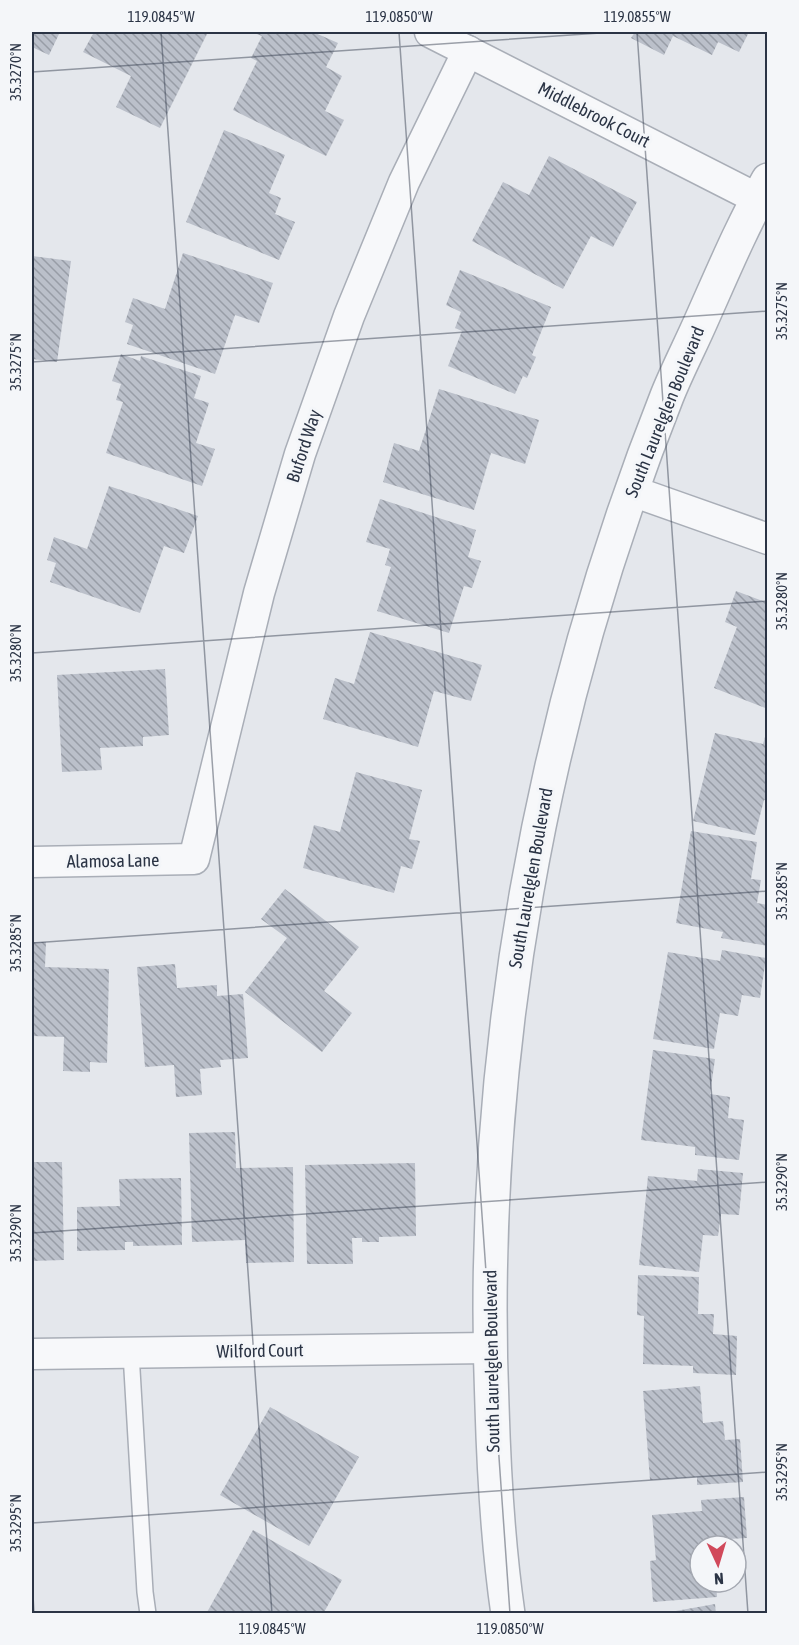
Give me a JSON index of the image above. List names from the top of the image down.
{
  "streets": {
    "street": [
      "Middlebrook Court",
      "South Laurelglen Boulevard",
      "Buford Way",
      "Alamosa Lane",
      "Wilford Court"
    ]
  },
  "crossings": [
    ["Middlebrook Court", "South Laurelglen Boulevard"],
    ["Middlebrook Court", "Buford Way"],
    ["South Laurelglen Boulevard", "Wilford Court"],
    ["Buford Way", "Alamosa Lane"]
  ],
  "north": "bottom",
  "coordinates": [
    "119.0845°W",
    "119.0850°W",
    "119.0855°W",
    "35.3270°N",
    "35.3275°N",
    "35.3280°N",
    "35.3285°N",
    "35.3290°N",
    "35.3295°N"
  ]
}
